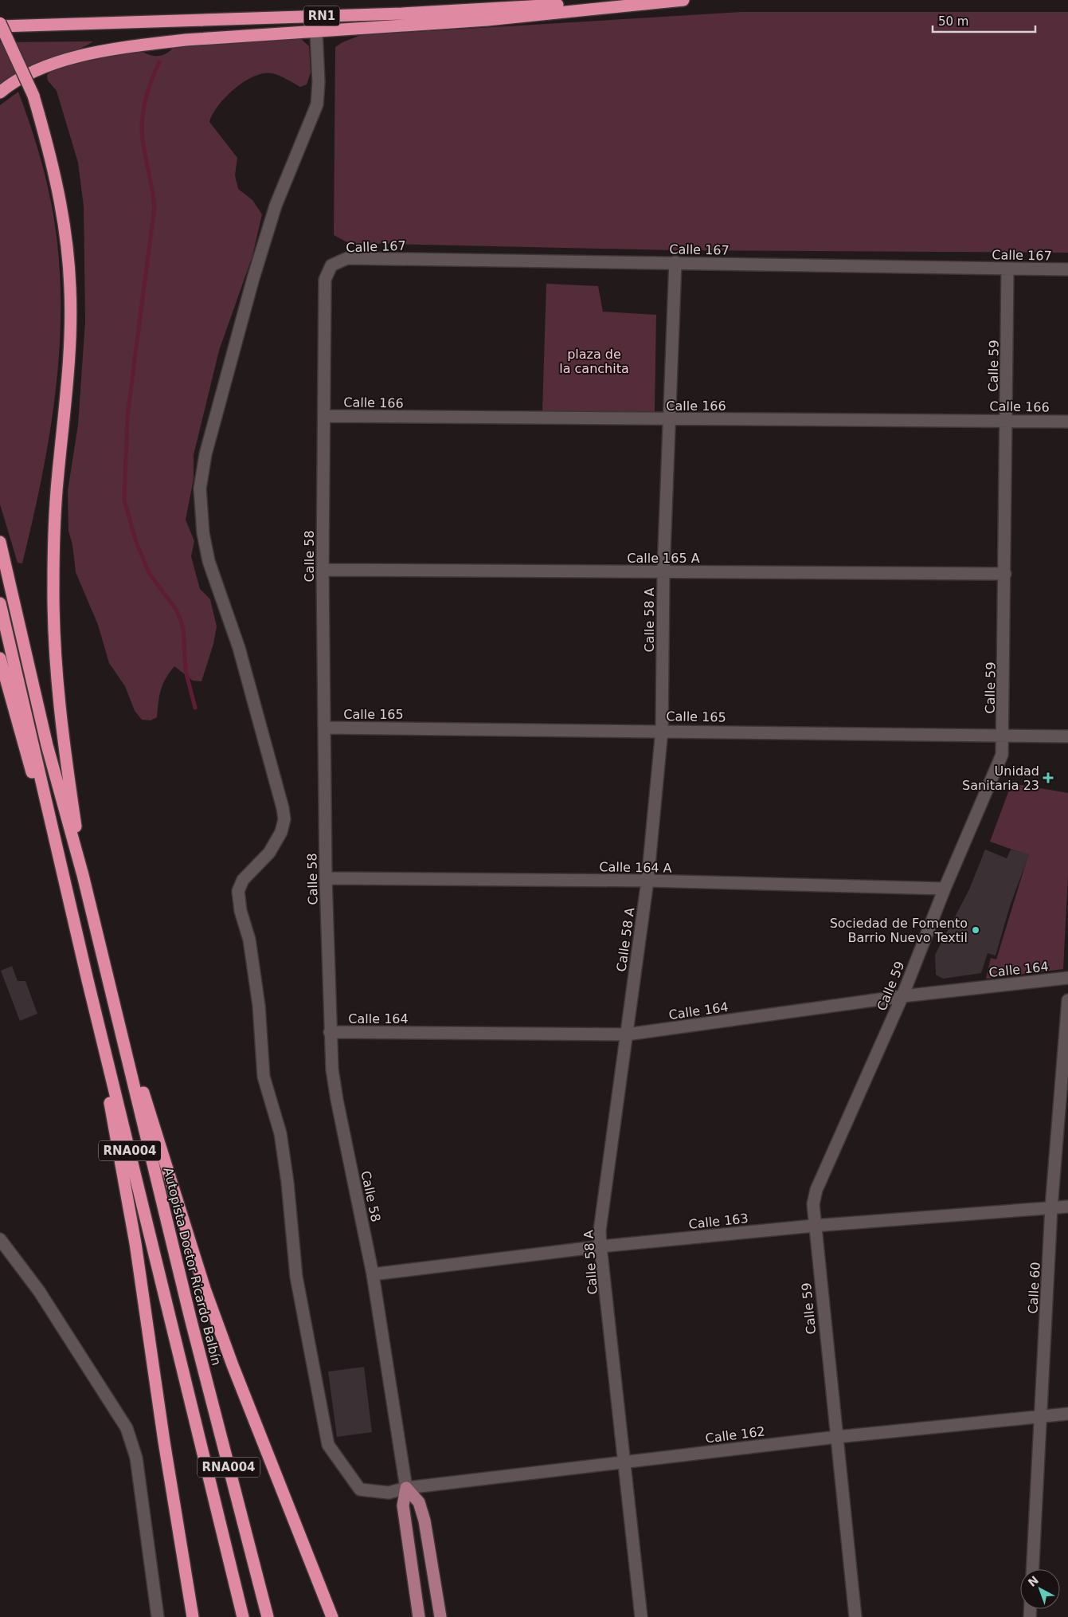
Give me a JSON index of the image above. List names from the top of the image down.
{
  "streets": {
    "highway": ["RN1", "RNA004", "Autopista Doctor Ricardo Balbín"],
    "street": [
      "Calle 167",
      "Calle 59",
      "Calle 166",
      "Calle 58",
      "Calle 165 A",
      "Calle 58 A",
      "Calle 165",
      "Calle 164 A",
      "Calle 164",
      "Calle 163",
      "Calle 60",
      "Calle 162"
    ]
  },
  "crossings": [
    ["Calle 167", "Calle 59"],
    ["Calle 167", "Calle 58"],
    ["Calle 167", "Calle 58 A"],
    ["Calle 59", "Calle 166"],
    ["Calle 59", "Calle 165 A"],
    ["Calle 59", "Calle 165"],
    ["Calle 59", "Calle 164 A"],
    ["Calle 59", "Calle 164"],
    ["Calle 59", "Calle 163"],
    ["Calle 59", "Calle 162"],
    ["Calle 166", "Calle 58"],
    ["Calle 166", "Calle 58 A"],
    ["Calle 58", "Calle 165 A"],
    ["Calle 58", "Calle 165"],
    ["Calle 58", "Calle 164 A"],
    ["Calle 58", "Calle 164"],
    ["Calle 58", "Calle 163"],
    ["Calle 58", "Calle 162"],
    ["Calle 165 A", "Calle 58 A"],
    ["Calle 58 A", "Calle 165"],
    ["Calle 58 A", "Calle 164 A"],
    ["Calle 58 A", "Calle 164"],
    ["Calle 58 A", "Calle 163"],
    ["Calle 58 A", "Calle 162"],
    ["Calle 163", "Calle 60"],
    ["Calle 60", "Calle 162"]
  ],
  "parks": ["plaza de la canchita"],
  "places": {
    "health": ["Unidad Sanitaria 23"],
    "other": ["Sociedad de Fomento Barrio Nuevo Textil"]
  },
  "scale_bar": "50 m",
  "north": "top left"
}
